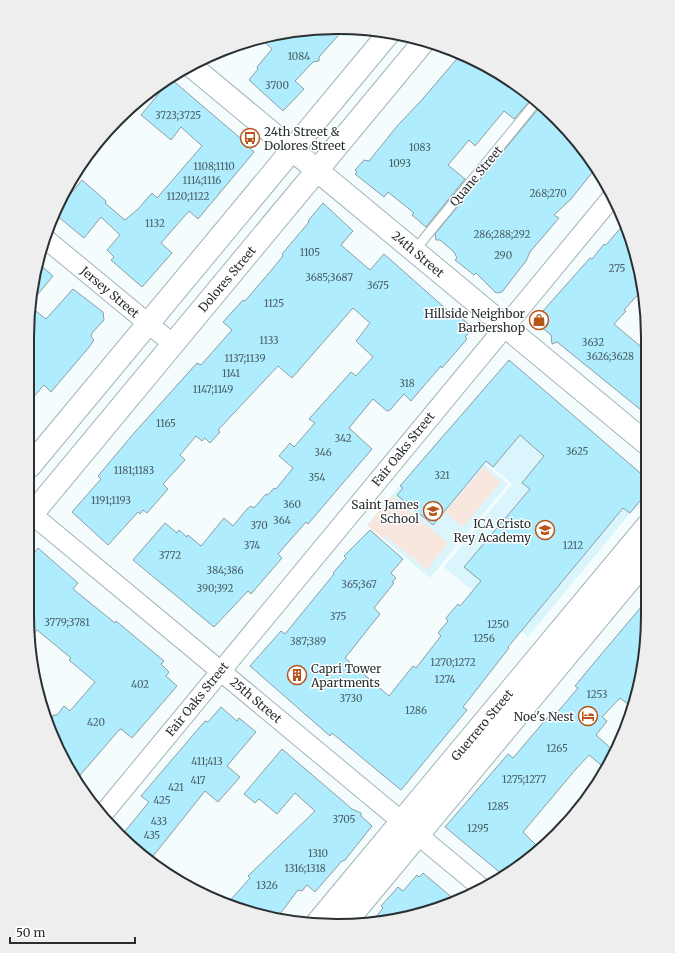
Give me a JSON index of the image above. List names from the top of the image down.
{
  "streets": {
    "main road": ["24th Street", "Dolores Street", "Guerrero Street"],
    "street": ["Jersey Street", "Fair Oaks Street", "25th Street"],
    "lane": ["Quane Street"]
  },
  "crossings": [
    ["Quane Street", "24th Street"],
    ["24th Street", "Dolores Street"],
    ["24th Street", "Fair Oaks Street"],
    ["Dolores Street", "Jersey Street"],
    ["Fair Oaks Street", "25th Street"],
    ["25th Street", "Guerrero Street"]
  ],
  "places": {
    "bus stop": ["24th Street & Dolores Street"],
    "shop": ["Hillside Neighbor Barbershop"],
    "school or university": ["Saint James School", "ICA Cristo Rey Academy"],
    "building": ["Capri Tower Apartments"],
    "hotel": ["Noe's Nest"]
  },
  "house_numbers": [
    "1084",
    "3700",
    "3723;3725",
    "1083",
    "1093",
    "1108;1110",
    "1114;1116",
    "268;270",
    "1120;1122",
    "1132",
    "286;288;292",
    "1105",
    "290",
    "275",
    "3685;3687",
    "3675",
    "1125",
    "1133",
    "3632",
    "3626;3628",
    "1137;1139",
    "1141",
    "318",
    "1147;1149",
    "1165",
    "342",
    "3625",
    "346",
    "1181;1183",
    "321",
    "354",
    "1191;1193",
    "360",
    "364",
    "370",
    "374",
    "1212",
    "3772",
    "384;386",
    "365;367",
    "390;392",
    "375",
    "3779;3781",
    "1250",
    "1256",
    "387;389",
    "1270;1272",
    "1274",
    "402",
    "1253",
    "3730",
    "1286",
    "420",
    "1265",
    "411;413",
    "1275;1277",
    "417",
    "421",
    "425",
    "1285",
    "3705",
    "433",
    "1295",
    "435",
    "1310",
    "1316;1318",
    "1326"
  ],
  "scale_bar": "50 m"
}
